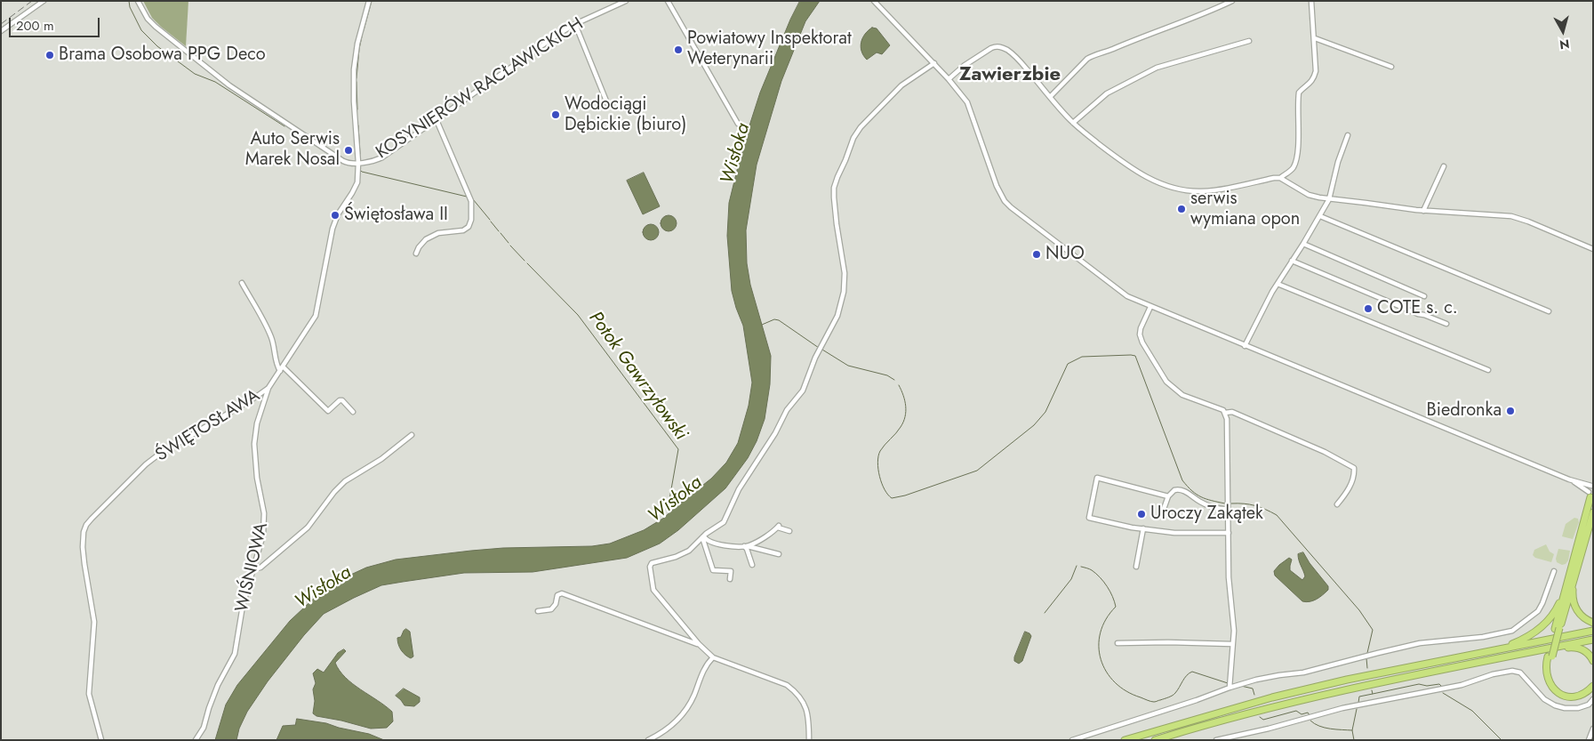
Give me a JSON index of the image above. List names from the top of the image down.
{
  "streets": {
    "street": ["KOSYNIERÓW RACŁAWICKICH", "ŚWIĘTOSŁAWA", "WIŚNIOWA"]
  },
  "crossings": [
    ["KOSYNIERÓW RACŁAWICKICH", "ŚWIĘTOSŁAWA"],
    ["ŚWIĘTOSŁAWA", "WIŚNIOWA"]
  ],
  "districts": ["Zawierzbie"],
  "water": ["Wisłoka", "Potok Gawrzyłowski"],
  "places": [
    "Powiatowy Inspektorat Weterynarii",
    "Brama Osobowa PPG Deco",
    "Wodociągi Dębickie (biuro)",
    "Auto Serwis Marek Nosal",
    "serwis wymiana opon",
    "Świętosława II",
    "NUO",
    "COTE s. c.",
    "Biedronka",
    "Uroczy Zakątek"
  ],
  "scale_bar": "200 m",
  "north": "bottom"
}
